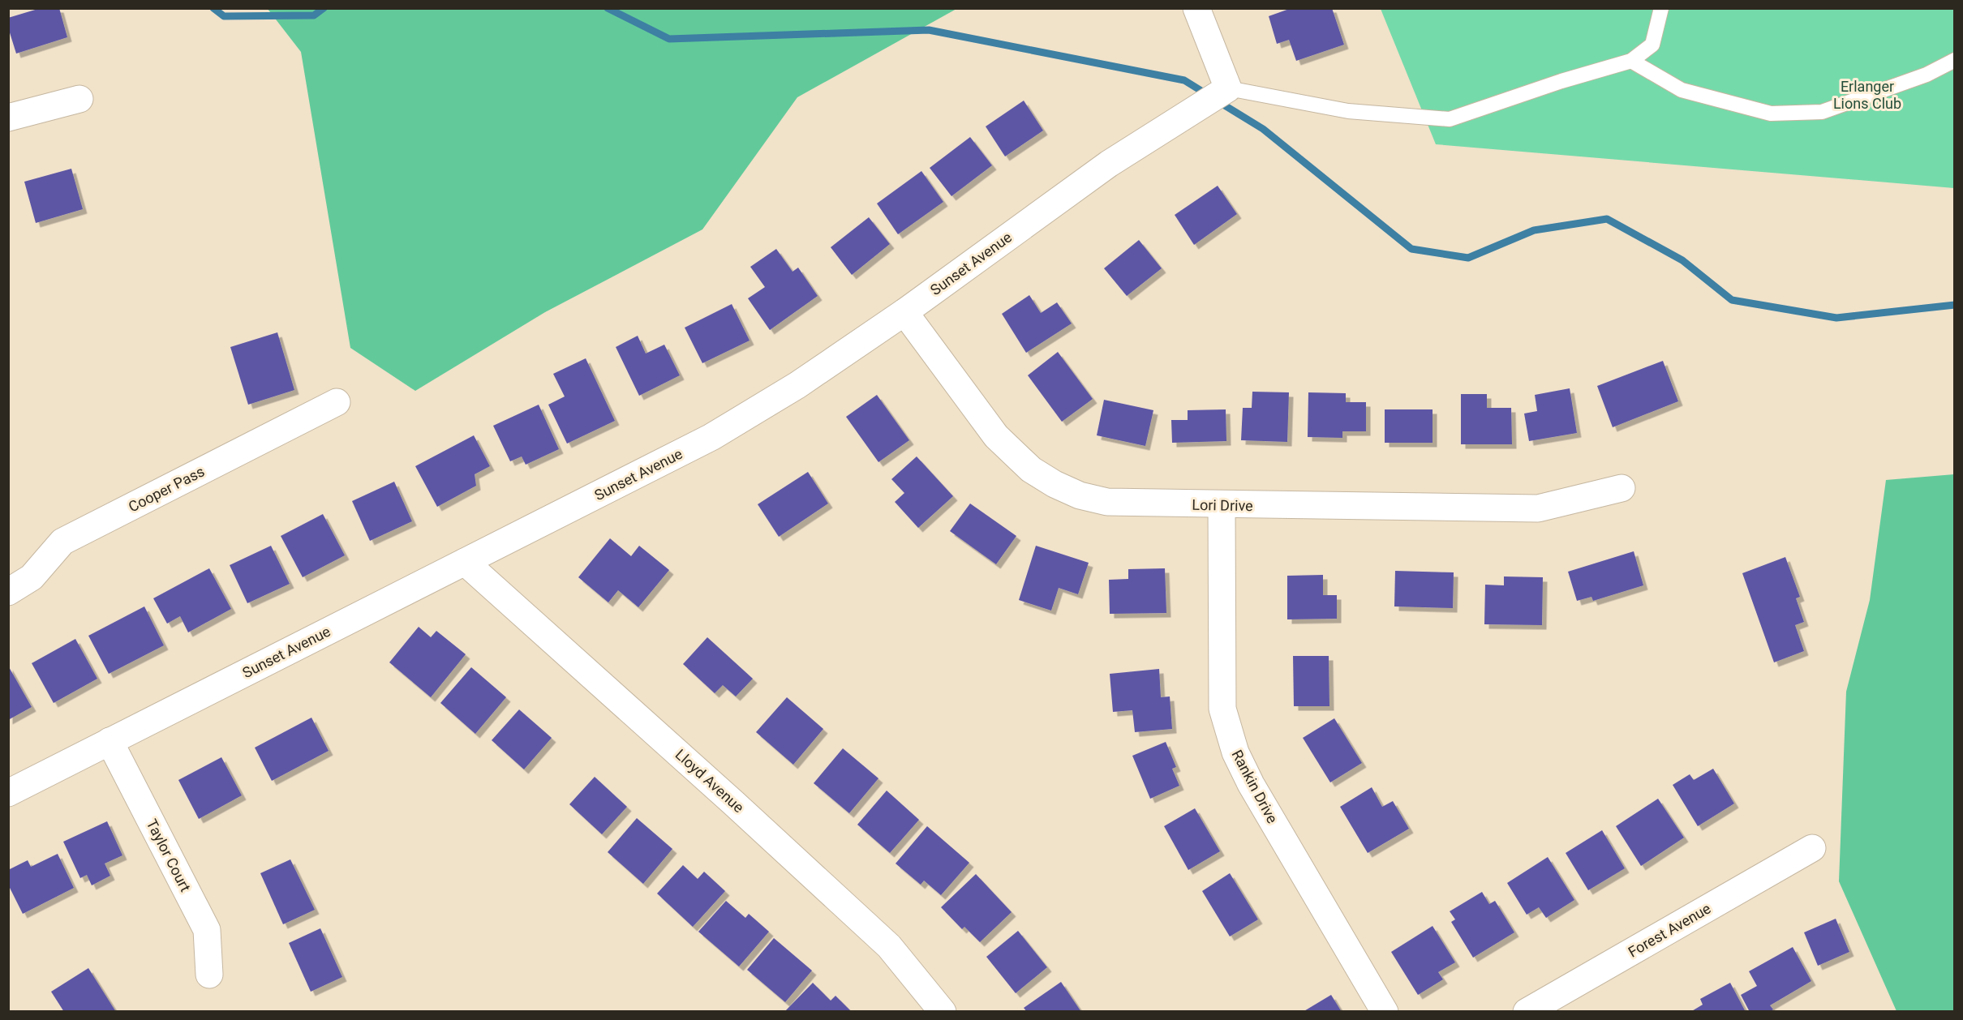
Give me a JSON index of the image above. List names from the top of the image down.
{
  "streets": {
    "street": [
      "Sunset Avenue",
      "Cooper Pass",
      "Lori Drive",
      "Lloyd Avenue",
      "Rankin Drive",
      "Taylor Court",
      "Forest Avenue"
    ]
  },
  "crossings": [
    ["Sunset Avenue", "Lori Drive"],
    ["Sunset Avenue", "Lloyd Avenue"],
    ["Sunset Avenue", "Taylor Court"],
    ["Lori Drive", "Rankin Drive"]
  ],
  "parks": ["Erlanger Lions Club"]
}
